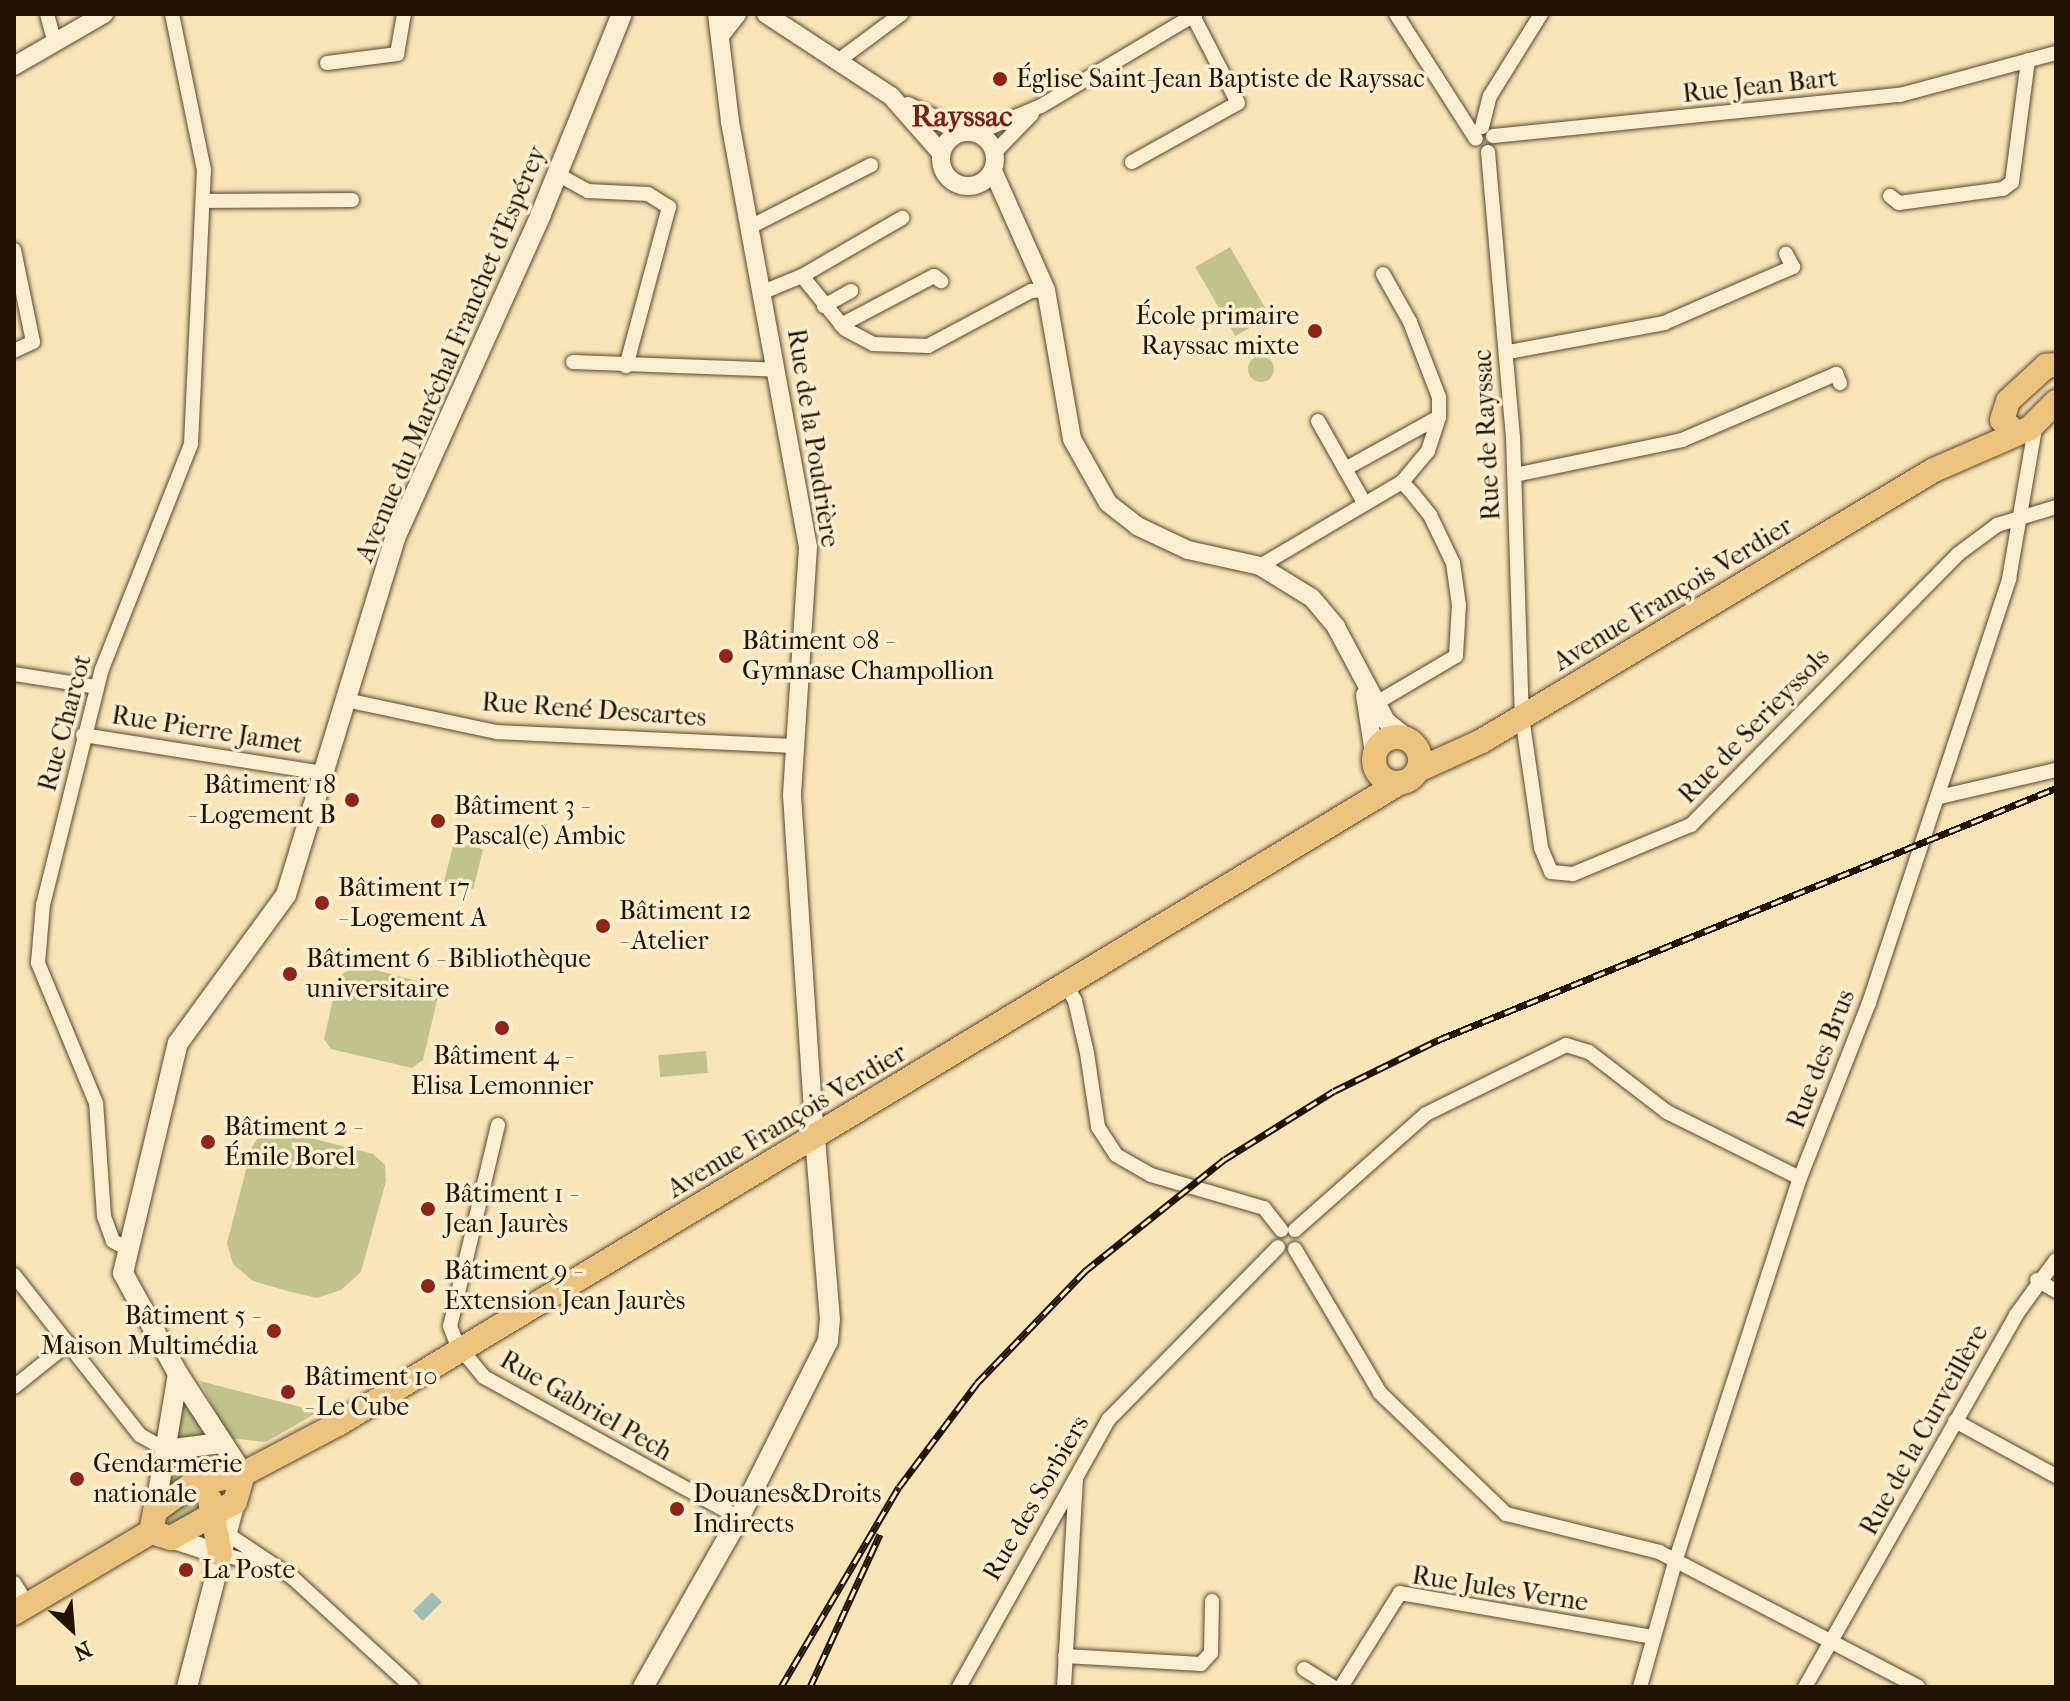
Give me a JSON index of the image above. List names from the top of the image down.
{
  "streets": {
    "main road": ["Avenue du Maréchal Franchet d'Espérey", "Avenue François Verdier"],
    "street": [
      "Rue Jean Bart",
      "Rue de Rayssac",
      "Rue de la Poudrière",
      "Rue René Descartes",
      "Rue Charcot",
      "Rue de Serieyssols",
      "Rue Pierre Jamet",
      "Rue des Brus",
      "Rue Gabriel Pech",
      "Rue de la Curveillère",
      "Rue des Sorbiers",
      "Rue Jules Verne"
    ]
  },
  "crossings": [
    ["Rue Jean Bart", "Rue de Rayssac"],
    ["Avenue du Maréchal Franchet d'Espérey", "Avenue François Verdier"],
    ["Avenue du Maréchal Franchet d'Espérey", "Rue René Descartes"],
    ["Avenue du Maréchal Franchet d'Espérey", "Rue Charcot"],
    ["Avenue du Maréchal Franchet d'Espérey", "Rue Pierre Jamet"],
    ["Rue de Rayssac", "Avenue François Verdier"],
    ["Rue de Rayssac", "Rue de Serieyssols"],
    ["Rue de la Poudrière", "Avenue François Verdier"],
    ["Rue de la Poudrière", "Rue René Descartes"],
    ["Avenue François Verdier", "Rue de Serieyssols"],
    ["Avenue François Verdier", "Rue des Brus"],
    ["Avenue François Verdier", "Rue Gabriel Pech"],
    ["Rue Charcot", "Rue Pierre Jamet"],
    ["Rue de Serieyssols", "Rue des Brus"],
    ["Rue des Brus", "Rue Jules Verne"]
  ],
  "districts": ["Rayssac"],
  "places": [
    "Église Saint-Jean Baptiste de Rayssac",
    "École primaire Rayssac mixte",
    "Bâtiment 08 - Gymnase Champollion",
    "Bâtiment 18 - Logement B",
    "Bâtiment 3 - Pascal(e) Ambic",
    "Bâtiment 17 - Logement A",
    "Bâtiment 12 - Atelier",
    "Bâtiment 6 - Bibliothèque universitaire",
    "Bâtiment 4 - Elisa Lemonnier",
    "Bâtiment 2 - Émile Borel",
    "Bâtiment 1 - Jean Jaurès",
    "Bâtiment 9 - Extension Jean Jaurès",
    "Bâtiment 5 - Maison Multimédia",
    "Bâtiment 10 - Le Cube",
    "Gendarmerie nationale",
    "Douanes&Droits Indirects",
    "La Poste"
  ],
  "north": "bottom right"
}
